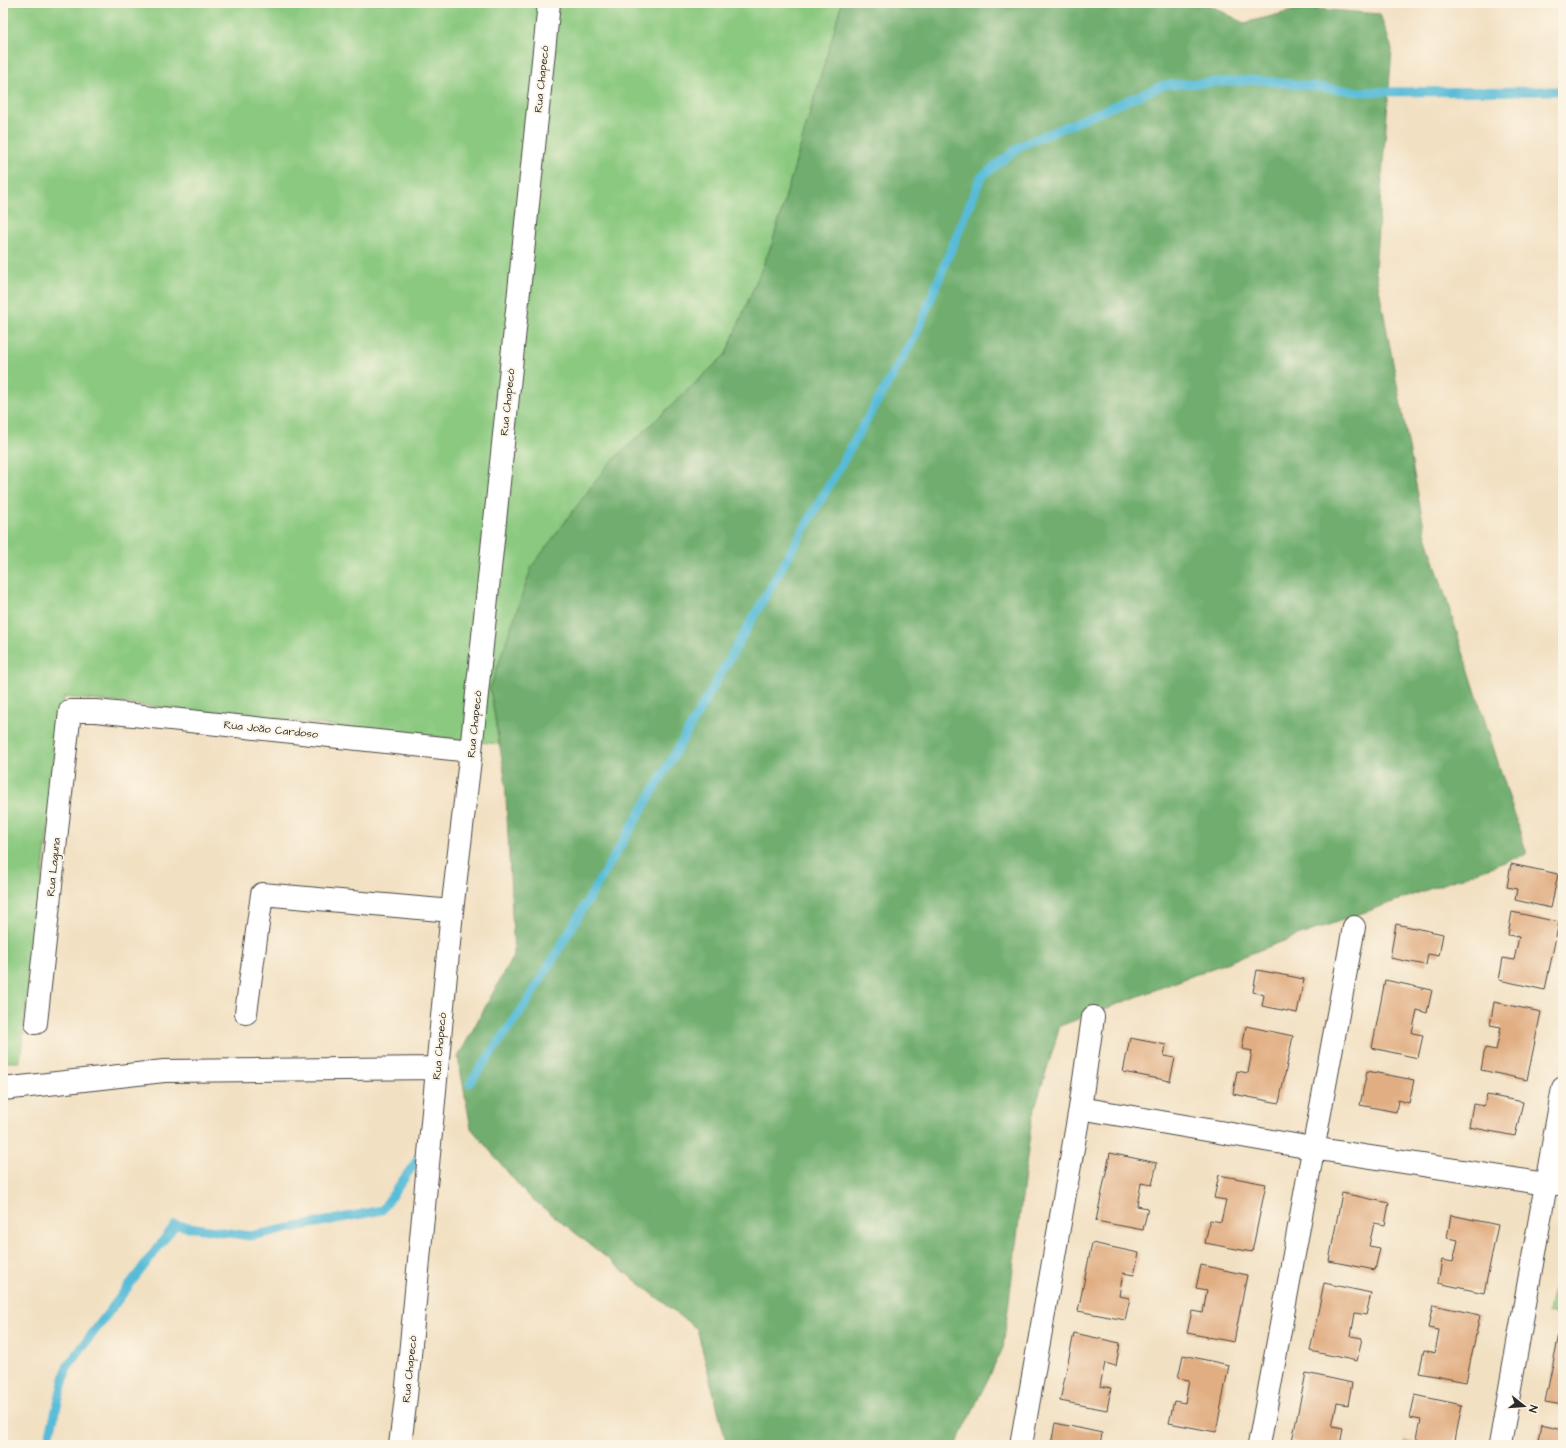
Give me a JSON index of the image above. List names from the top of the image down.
{
  "streets": {
    "street": ["Rua Chapecó", "Rua João Cardoso", "Rua Laguna"]
  },
  "crossings": [
    ["Rua Chapecó", "Rua João Cardoso"],
    ["Rua João Cardoso", "Rua Laguna"]
  ],
  "north": "right"
}
